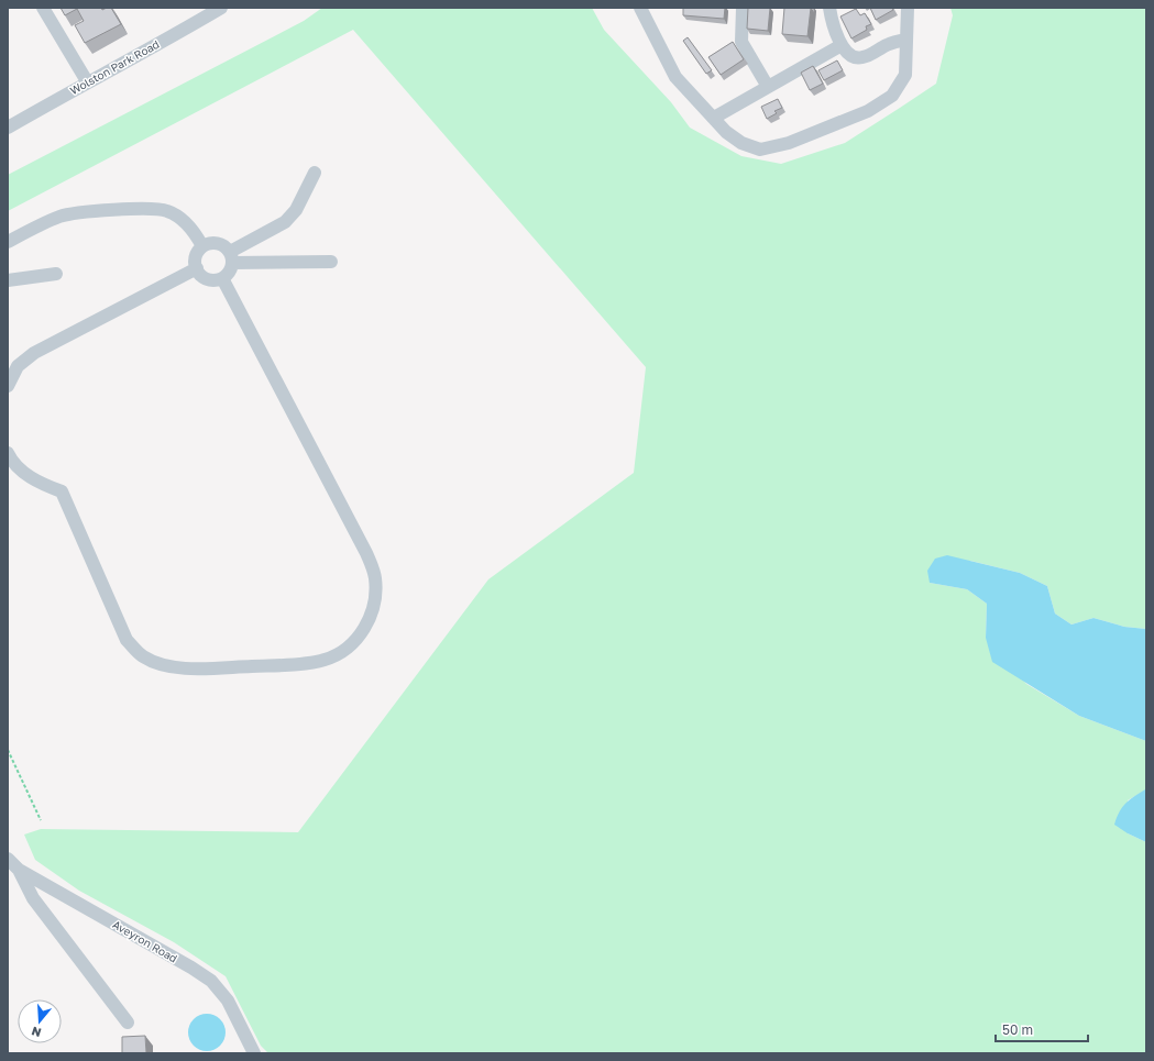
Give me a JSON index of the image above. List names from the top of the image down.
{
  "streets": {
    "street": ["Wolston Park Road", "Aveyron Road"]
  },
  "scale_bar": "50 m",
  "north": "bottom"
}
